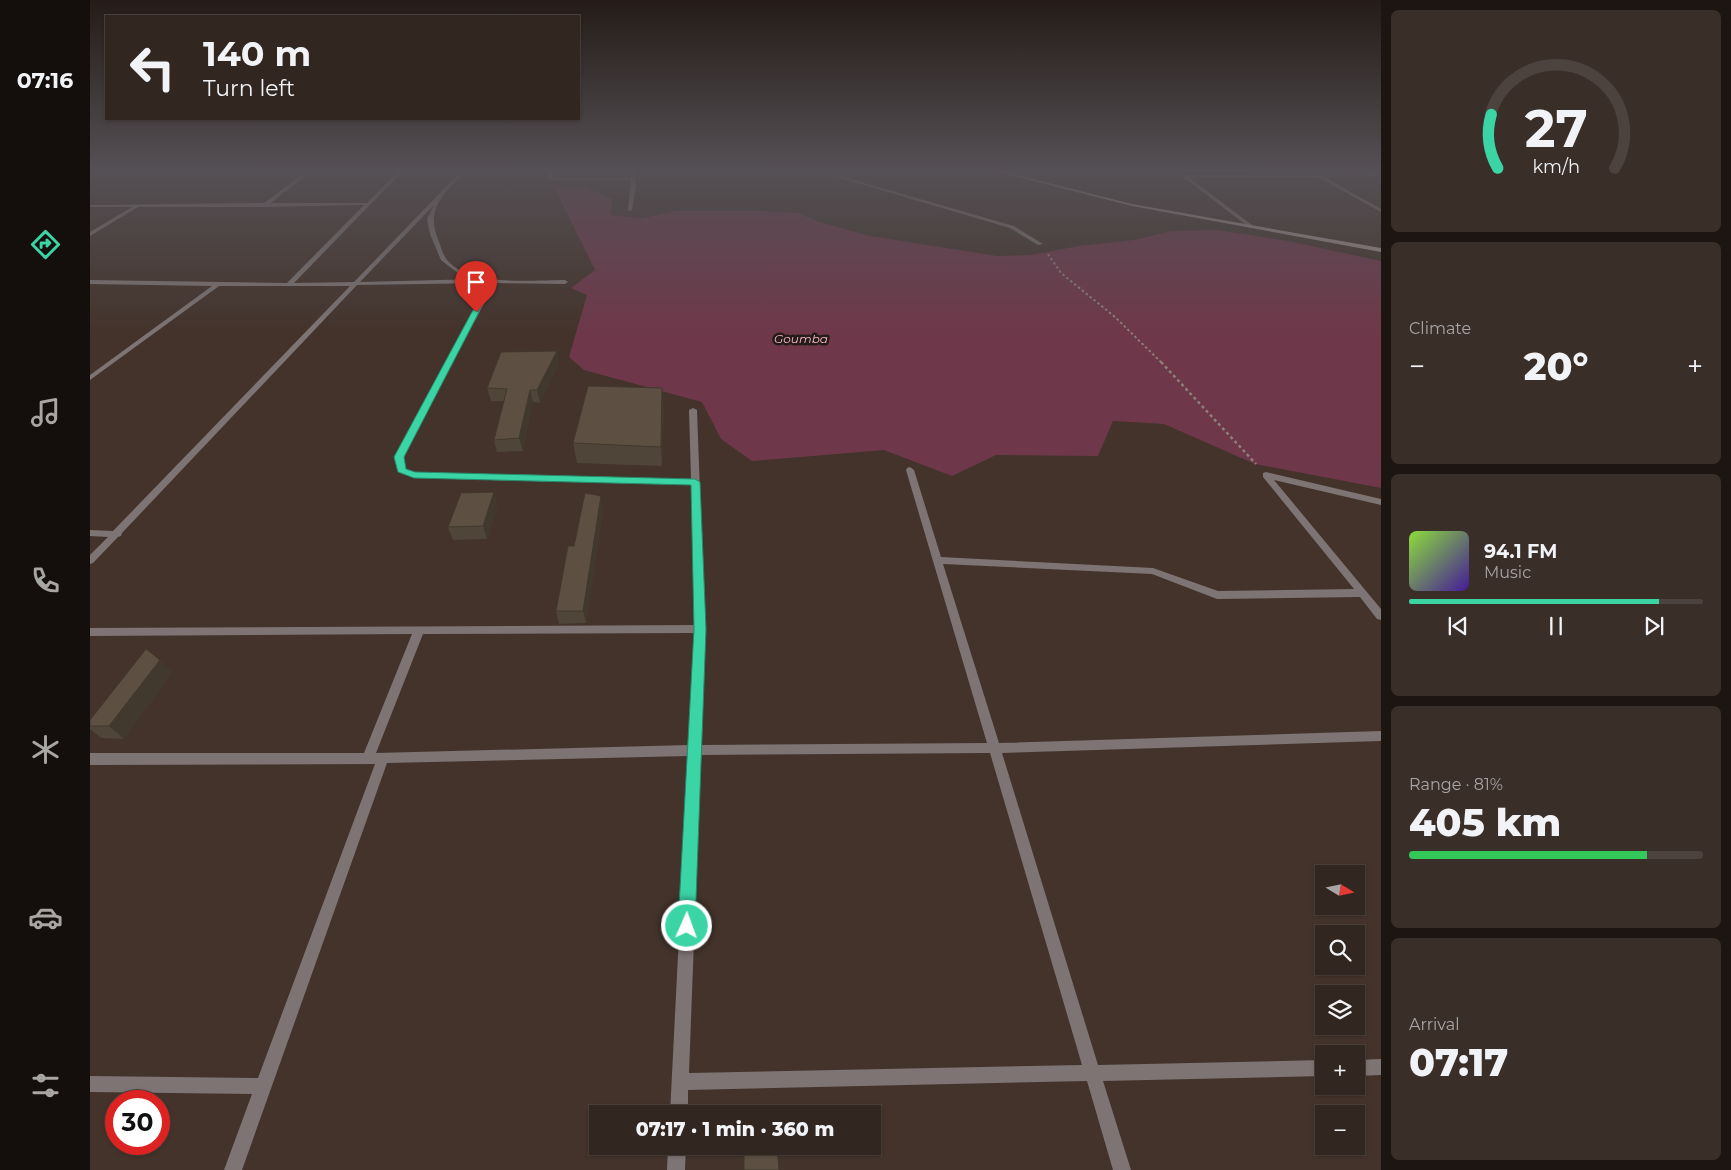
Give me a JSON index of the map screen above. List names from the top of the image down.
{
  "water": ["Goumba"],
  "north": "right",
  "page": {
    "tabs": "07:16",
    "turn": ["140 m", "Turn left"],
    "tile": [
      "Climate",
      ["Range · 81%", "405 km"],
      ["Arrival", "07:17"]
    ],
    "heat": ["−", "20°", "+"],
    "song": ["94.1 FM", "Music"],
    "map_buttons": ["+", "−"],
    "limit": "30",
    "trip": "07:17 · 1 min · 360 m",
    "gauge": ["27", "km/h"]
  }
}
